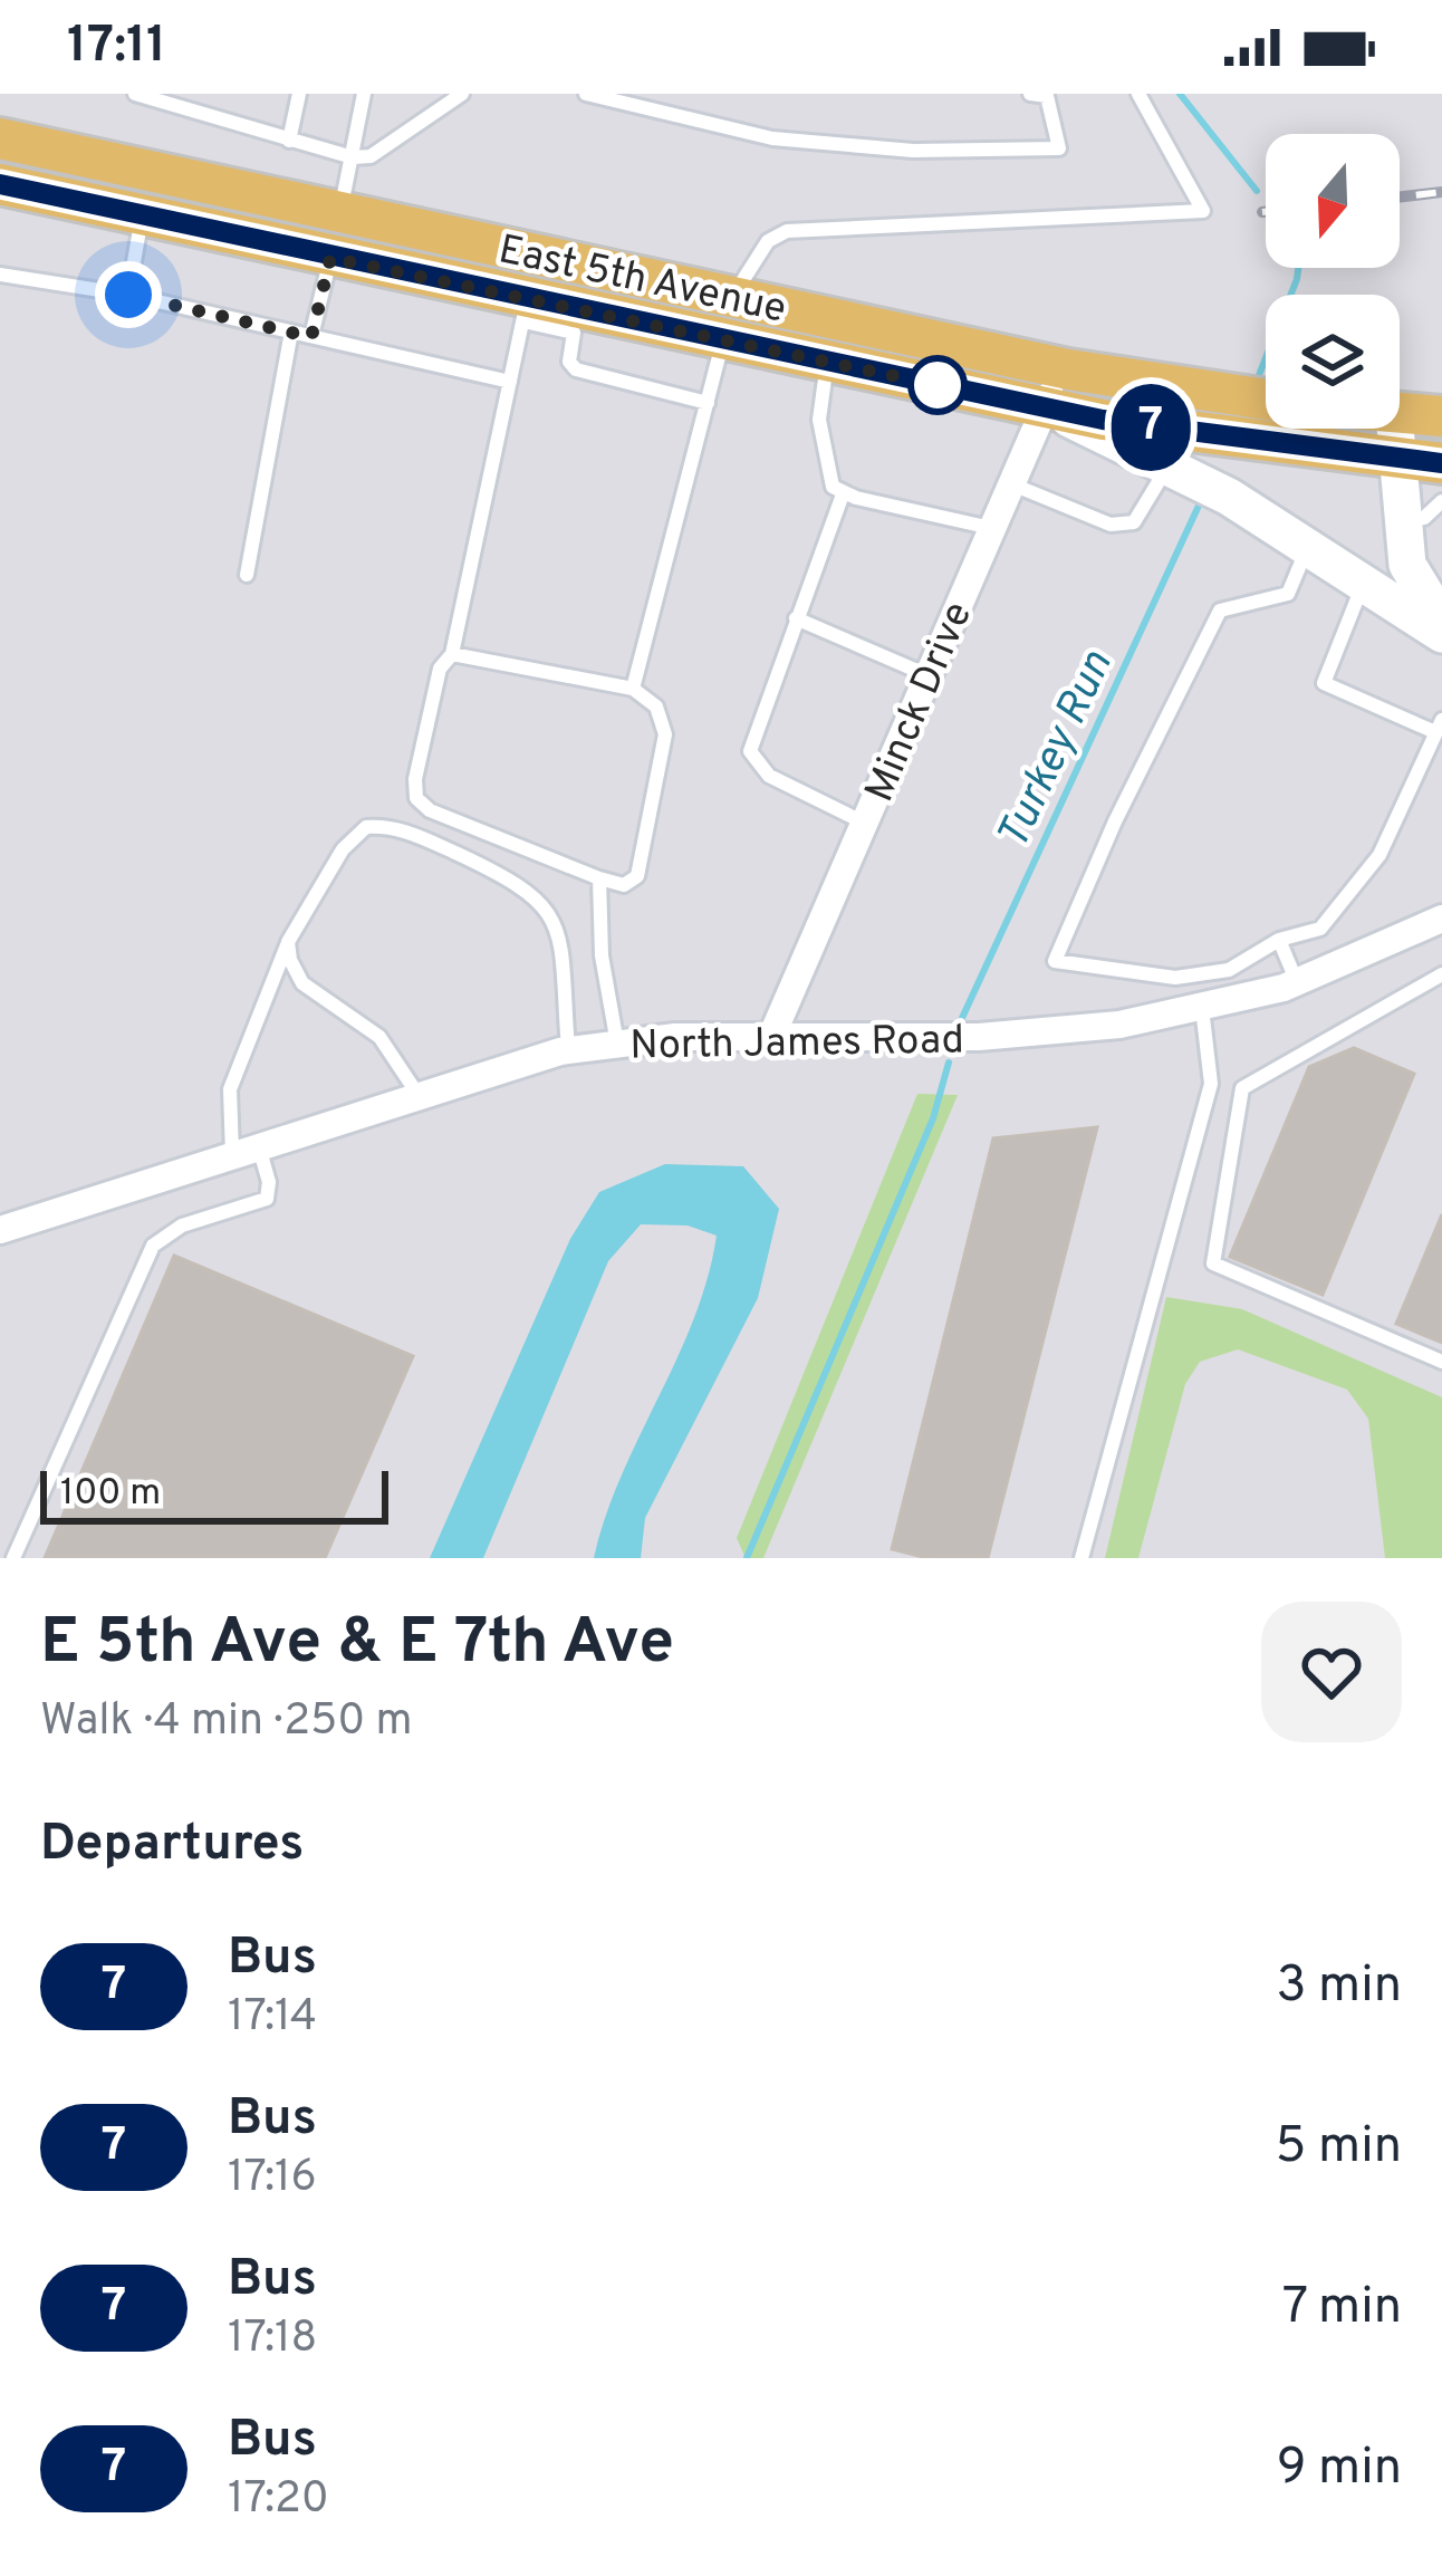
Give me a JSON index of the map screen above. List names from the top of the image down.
{
  "streets": {
    "main road": ["East 5th Avenue"],
    "street": ["Minck Drive", "North James Road"]
  },
  "crossings": [
    ["East 5th Avenue", "Minck Drive"],
    ["Minck Drive", "North James Road"]
  ],
  "water": ["Turkey Run"],
  "lines": ["bus line 7"],
  "scale_bar": "100 m",
  "north": "bottom",
  "page": {
    "status": "17:11",
    "on_map": "7",
    "scale": "100 m",
    "heading": [
      ["E 5th Ave & E 7th Ave", "Walk · 4 min · 250 m"],
      "Departures"
    ],
    "list": [
      {
        "mark": "7",
        "name": "Bus",
        "note": "17:14",
        "value": "3 min"
      },
      {
        "mark": "7",
        "name": "Bus",
        "note": "17:16",
        "value": "5 min"
      },
      {
        "mark": "7",
        "name": "Bus",
        "note": "17:18",
        "value": "7 min"
      },
      {
        "mark": "7",
        "name": "Bus",
        "note": "17:20",
        "value": "9 min"
      }
    ]
  }
}
